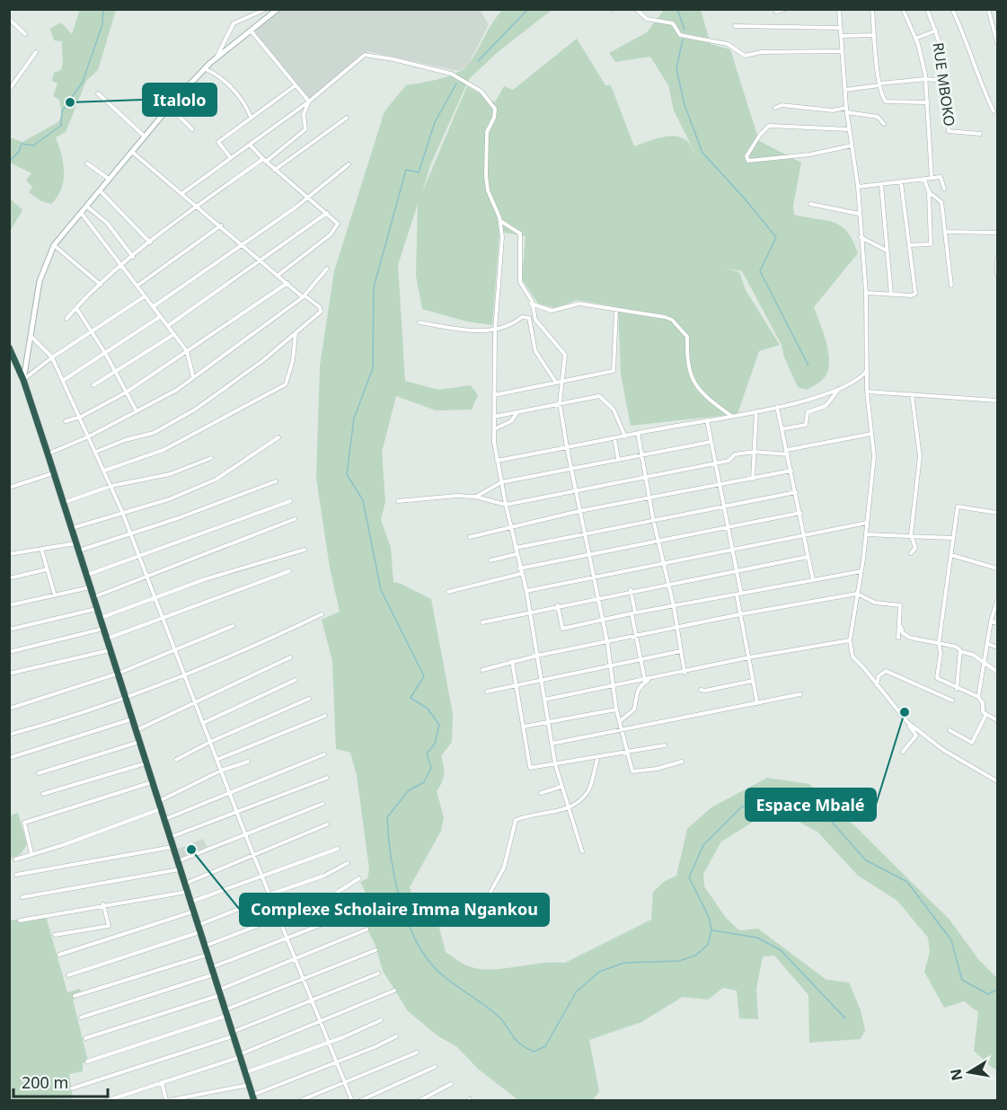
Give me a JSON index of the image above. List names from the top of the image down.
{
  "streets": {
    "street": ["RUE MBOKO"]
  },
  "places": ["Italolo", "Espace Mbalé", "Complexe Scholaire Imma Ngankou"],
  "scale_bar": "200 m",
  "north": "left"
}
